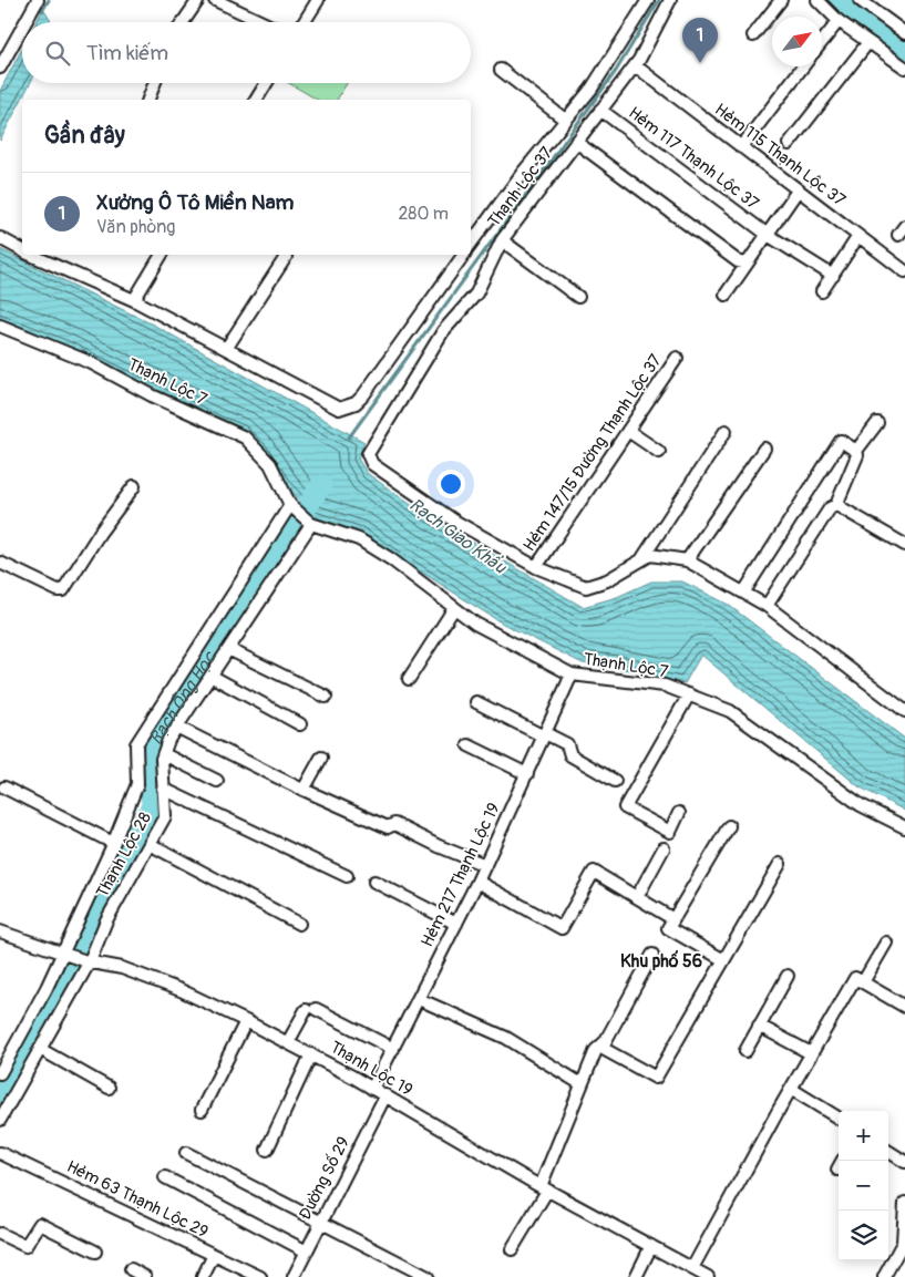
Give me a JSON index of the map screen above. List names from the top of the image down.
{
  "streets": {
    "street": [
      "Hẻm 115 Thạnh Lộc 37",
      "Hẻm 117 Thạnh Lộc 37",
      "Thạnh Lộc 37",
      "Thạnh Lộc 7",
      "Hẻm 147/15 Đường Thạnh Lộc 37",
      "Thạnh Lộc 28",
      "Hẻm 217 Thạnh Lộc 19",
      "Thạnh Lộc 19",
      "Đường Số 29",
      "Hẻm 63 Thạnh Lộc 29"
    ]
  },
  "crossings": [
    ["Hẻm 115 Thạnh Lộc 37", "Thạnh Lộc 37"],
    ["Hẻm 117 Thạnh Lộc 37", "Thạnh Lộc 37"],
    ["Thạnh Lộc 37", "Hẻm 147/15 Đường Thạnh Lộc 37"],
    ["Thạnh Lộc 7", "Thạnh Lộc 28"],
    ["Thạnh Lộc 7", "Hẻm 217 Thạnh Lộc 19"],
    ["Thạnh Lộc 28", "Thạnh Lộc 19"],
    ["Hẻm 217 Thạnh Lộc 19", "Thạnh Lộc 19"],
    ["Thạnh Lộc 19", "Đường Số 29"]
  ],
  "districts": ["Khu phố 56"],
  "water": ["Rạch Giao Khẩu", "Rạch Ông Học"],
  "north": "top right",
  "page": {
    "pins": "1",
    "search": "Tìm kiếm",
    "heading": "Gần đây",
    "list": [
      {
        "mark": "1",
        "name": "Xưởng Ô Tô Miền Nam",
        "note": "Văn phòng",
        "value": "280 m"
      }
    ],
    "map_buttons": ["+", "−"]
  }
}
